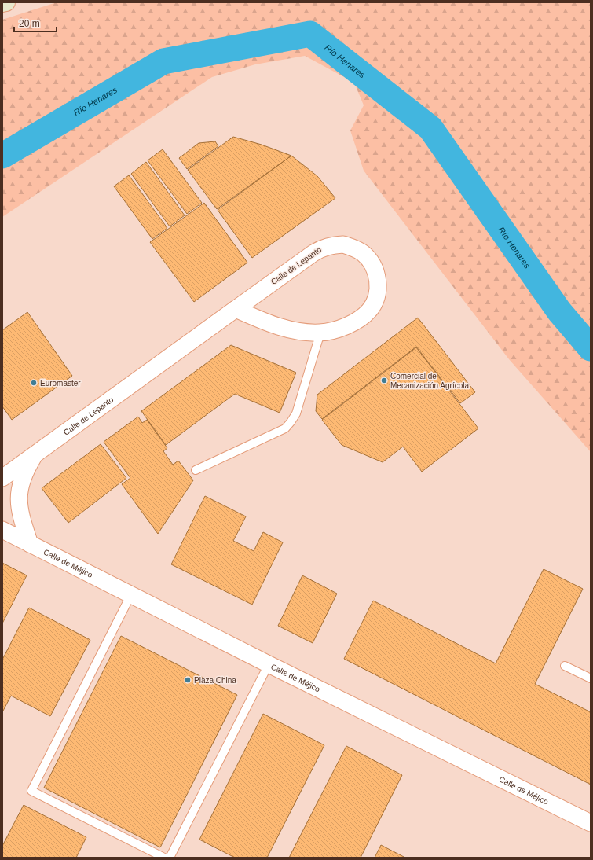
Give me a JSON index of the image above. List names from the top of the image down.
{
  "streets": {
    "street": ["Calle de Lepanto", "Calle de Méjico"]
  },
  "water": ["Río Henares"],
  "places": ["Comercial de Mecanización Agrícola", "Euromaster", "Plaza China"],
  "scale_bar": "20 m"
}
